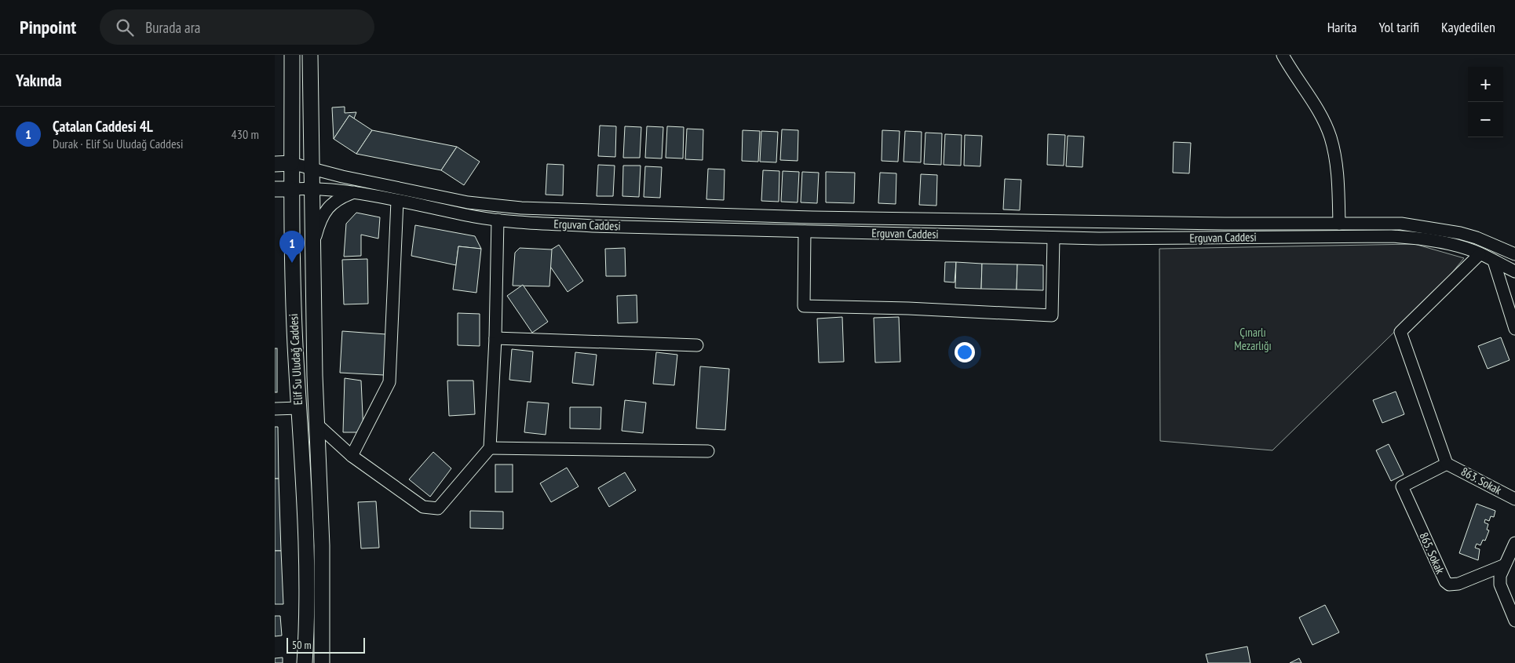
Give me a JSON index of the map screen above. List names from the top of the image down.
{
  "streets": {
    "main road": ["Elif Su Uludağ Caddesi"],
    "street": ["Erguvan Caddesi", "863. Sokak", "865. Sokak"]
  },
  "crossings": [
    ["Erguvan Caddesi", "Elif Su Uludağ Caddesi"],
    ["863. Sokak", "865. Sokak"]
  ],
  "parks": ["Çınarlı Mezarlığı"],
  "scale_bar": "50 m",
  "page": {
    "header": "Pinpoint",
    "search": "Burada ara",
    "nav": ["Harita", "Yol tarifi", "Kaydedilen"],
    "heading": "Yakında",
    "map_buttons": ["+", "−"],
    "list": [
      {
        "mark": "1",
        "name": "Çatalan Caddesi 4L",
        "note": "Durak · Elif Su Uludağ Caddesi",
        "value": "430 m"
      }
    ],
    "pins": "1",
    "scale": "50 m"
  }
}
